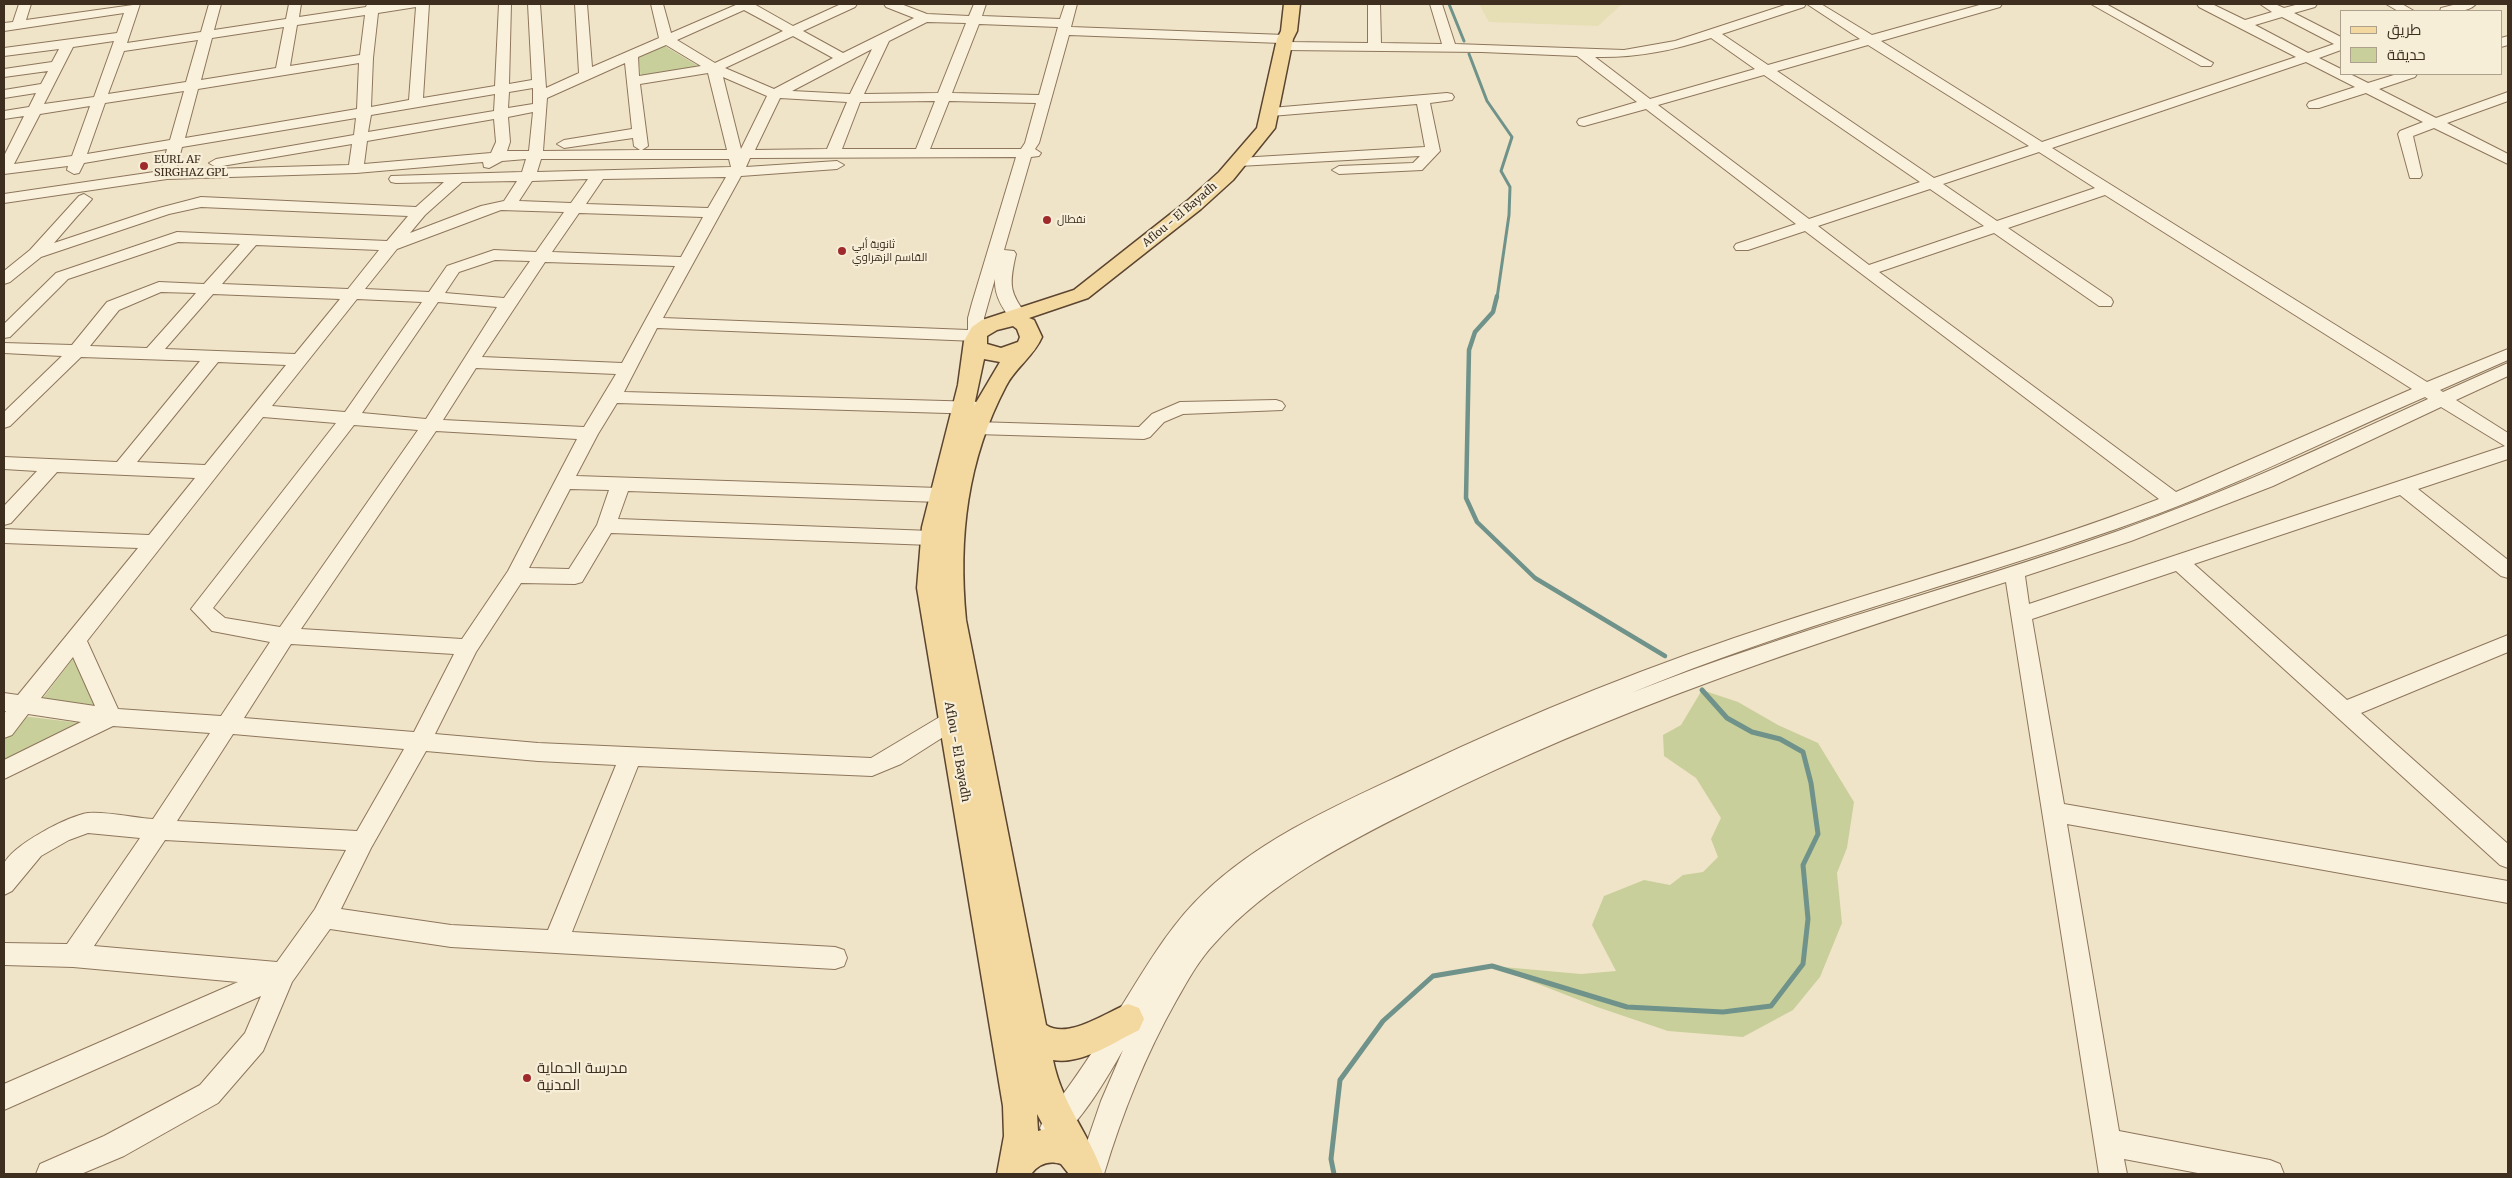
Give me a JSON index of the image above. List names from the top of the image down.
{
  "streets": {
    "main road": ["Aflou - El Bayadh"]
  },
  "places": [
    "EURL AF SIRGHAZ GPL",
    "نفطال",
    "ثانوية أبي القاسم الزهراوي",
    "مدرسة الحماية المدنية"
  ],
  "legend": ["طريق", "حديقة"]
}
